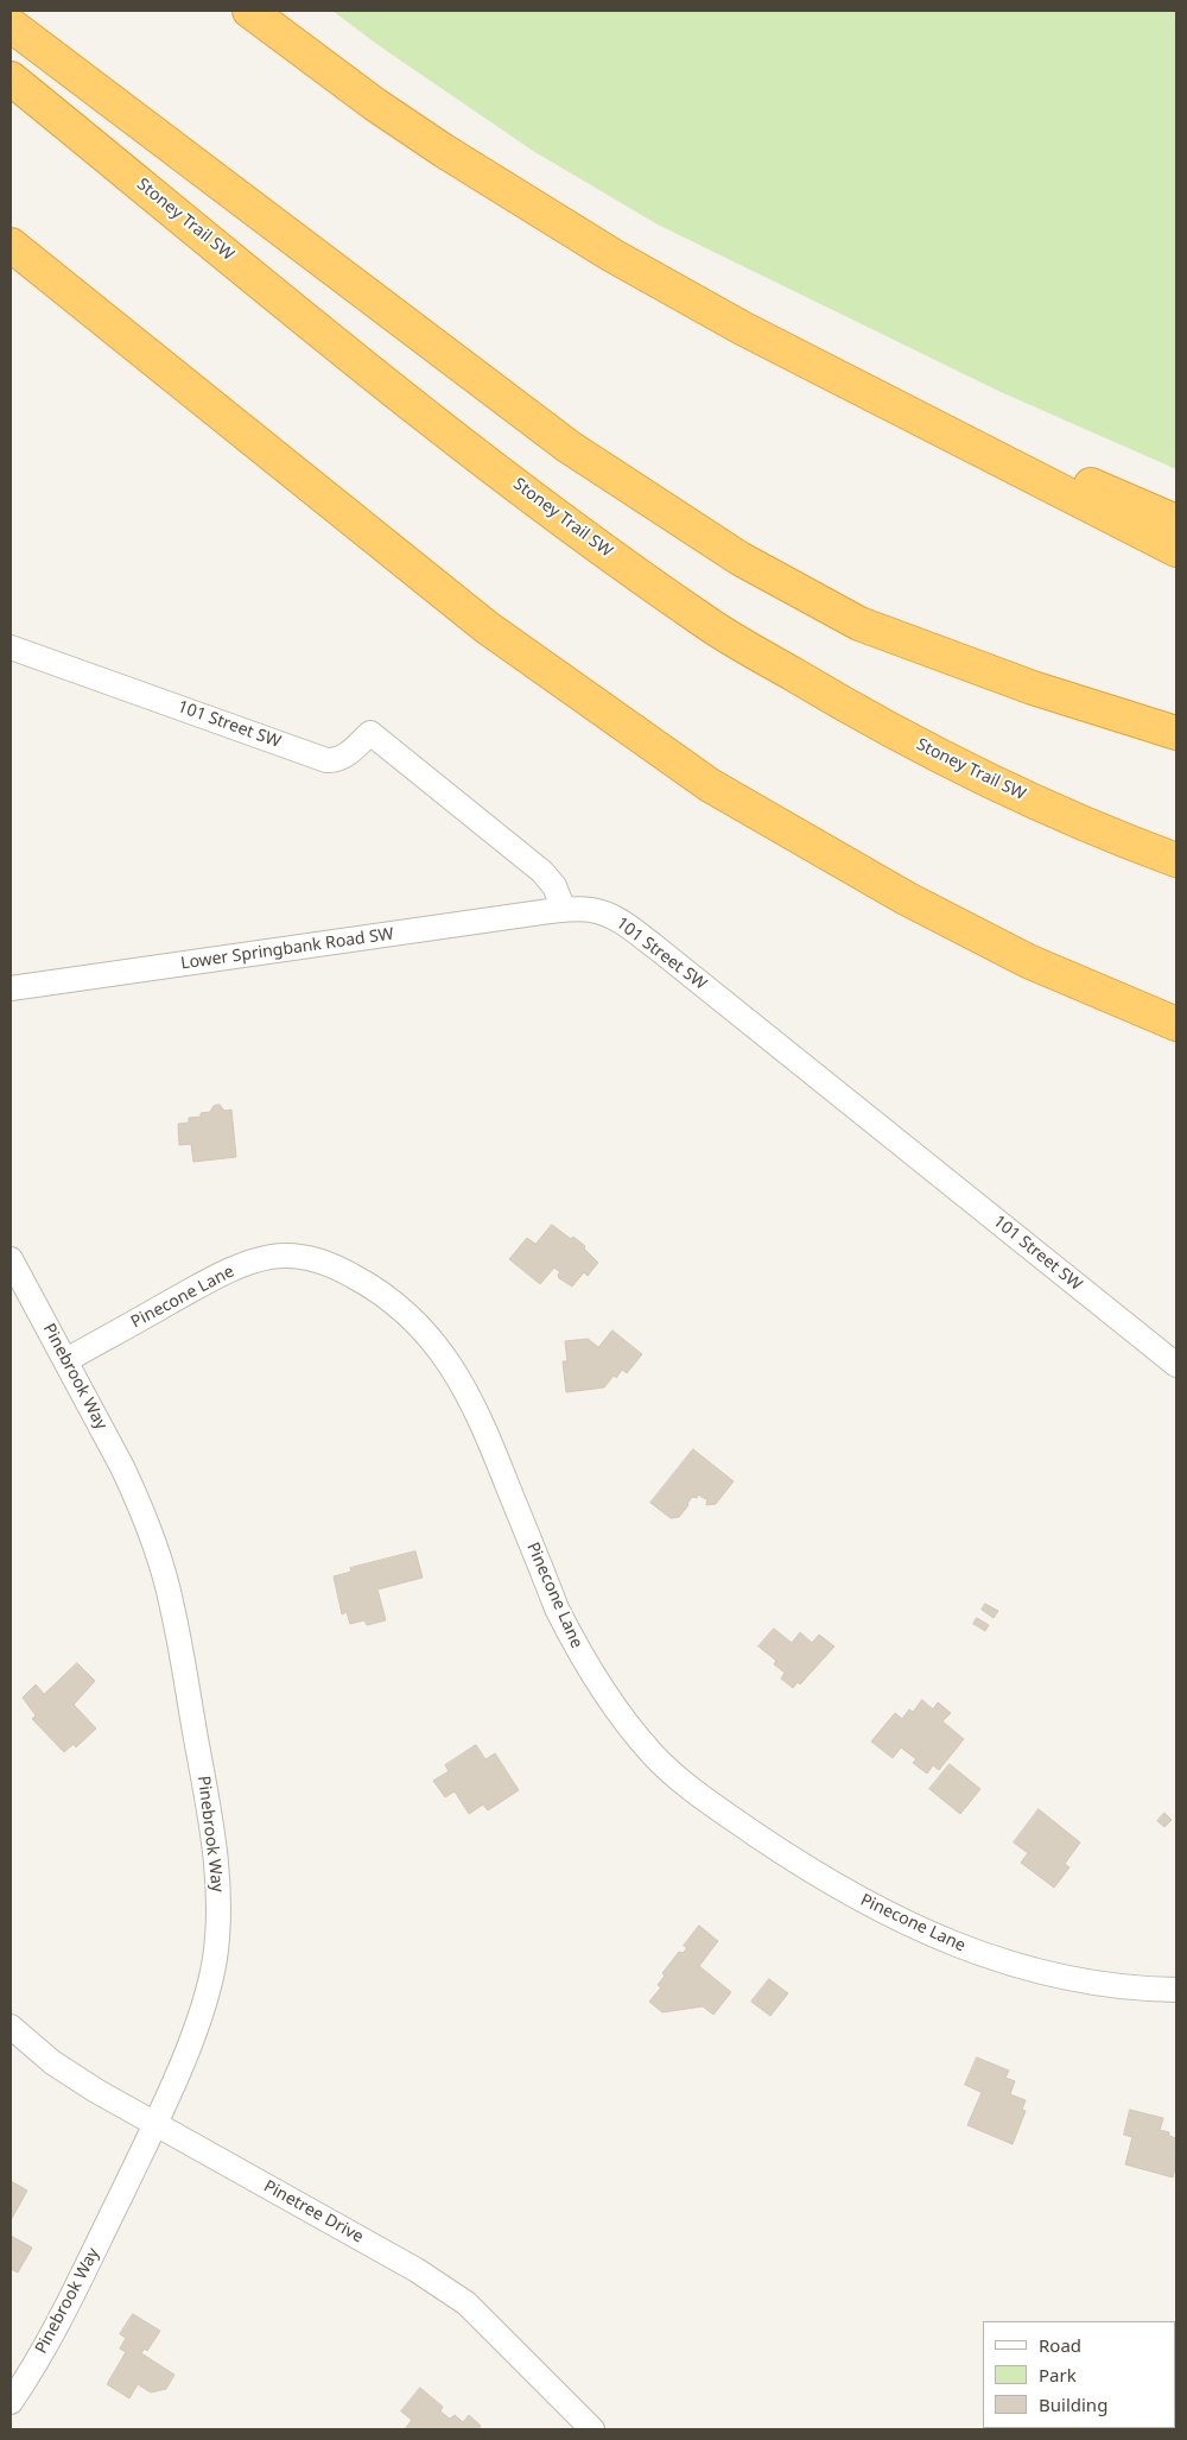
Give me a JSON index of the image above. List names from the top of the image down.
{
  "streets": {
    "highway": ["Stoney Trail SW"],
    "street": [
      "101 Street SW",
      "Lower Springbank Road SW",
      "Pinecone Lane",
      "Pinebrook Way",
      "Pinetree Drive"
    ]
  },
  "crossings": [
    ["101 Street SW", "Lower Springbank Road SW"],
    ["Pinecone Lane", "Pinebrook Way"],
    ["Pinebrook Way", "Pinetree Drive"]
  ],
  "legend": ["Road", "Park", "Building"]
}
